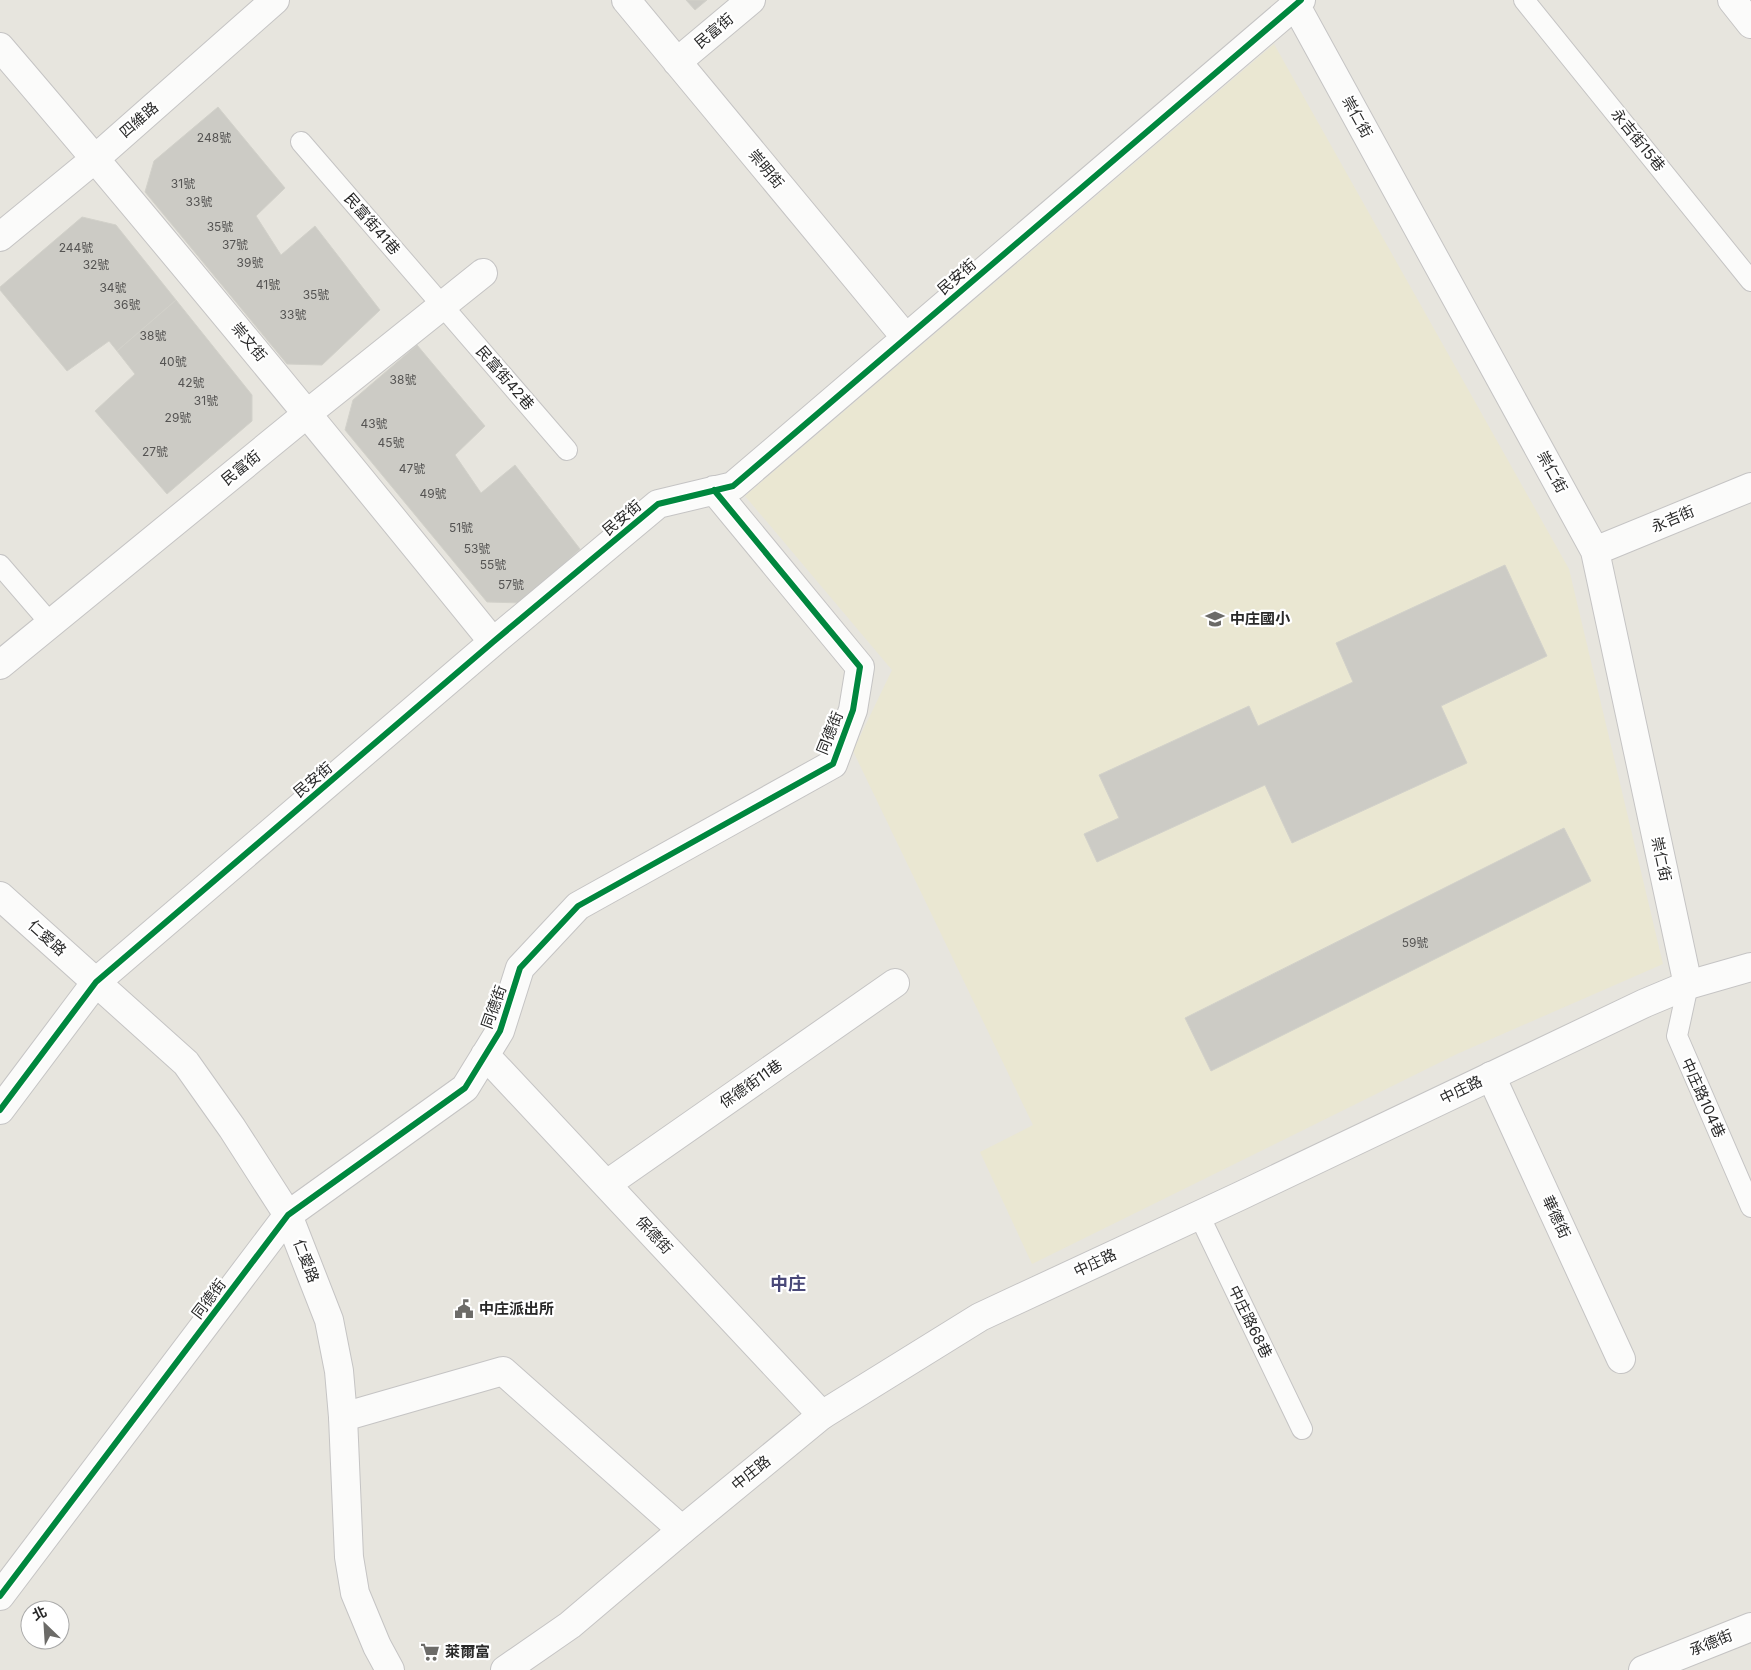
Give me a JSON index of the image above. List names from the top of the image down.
{
  "streets": {
    "street": [
      "民富街",
      "崇仁街",
      "四維路",
      "崇明街",
      "民安街",
      "崇文街",
      "永吉街",
      "同德街",
      "仁愛路",
      "保德街11巷",
      "中庄路",
      "華德街",
      "保德街",
      "承德街"
    ],
    "lane": [
      "永吉街15巷",
      "民富街41巷",
      "民富街42巷",
      "中庄路104巷",
      "中庄路68巷"
    ]
  },
  "crossings": [
    ["民富街", "崇明街"],
    ["民富街", "民富街41巷"],
    ["民富街", "崇文街"],
    ["民富街", "民富街42巷"],
    ["崇仁街", "民安街"],
    ["崇仁街", "永吉街"],
    ["崇仁街", "中庄路"],
    ["崇仁街", "中庄路104巷"],
    ["四維路", "崇文街"],
    ["崇明街", "民安街"],
    ["民富街41巷", "民富街42巷"],
    ["民安街", "崇文街"],
    ["民安街", "同德街"],
    ["民安街", "仁愛路"],
    ["同德街", "仁愛路"],
    ["同德街", "保德街"],
    ["保德街11巷", "保德街"],
    ["中庄路", "中庄路104巷"],
    ["中庄路", "華德街"],
    ["中庄路", "保德街"],
    ["中庄路", "中庄路68巷"]
  ],
  "districts": ["中庄"],
  "places": {
    "school or university": ["中庄國小"],
    "public building": ["中庄派出所"],
    "supermarket": ["萊爾富"]
  },
  "house_numbers": [
    "248號",
    "31號",
    "33號",
    "35號",
    "37號",
    "244號",
    "39號",
    "32號",
    "41號",
    "34號",
    "35號",
    "36號",
    "33號",
    "38號",
    "40號",
    "38號",
    "42號",
    "31號",
    "29號",
    "43號",
    "45號",
    "27號",
    "47號",
    "49號",
    "51號",
    "53號",
    "55號",
    "57號",
    "59號"
  ],
  "north": "top left"
}
